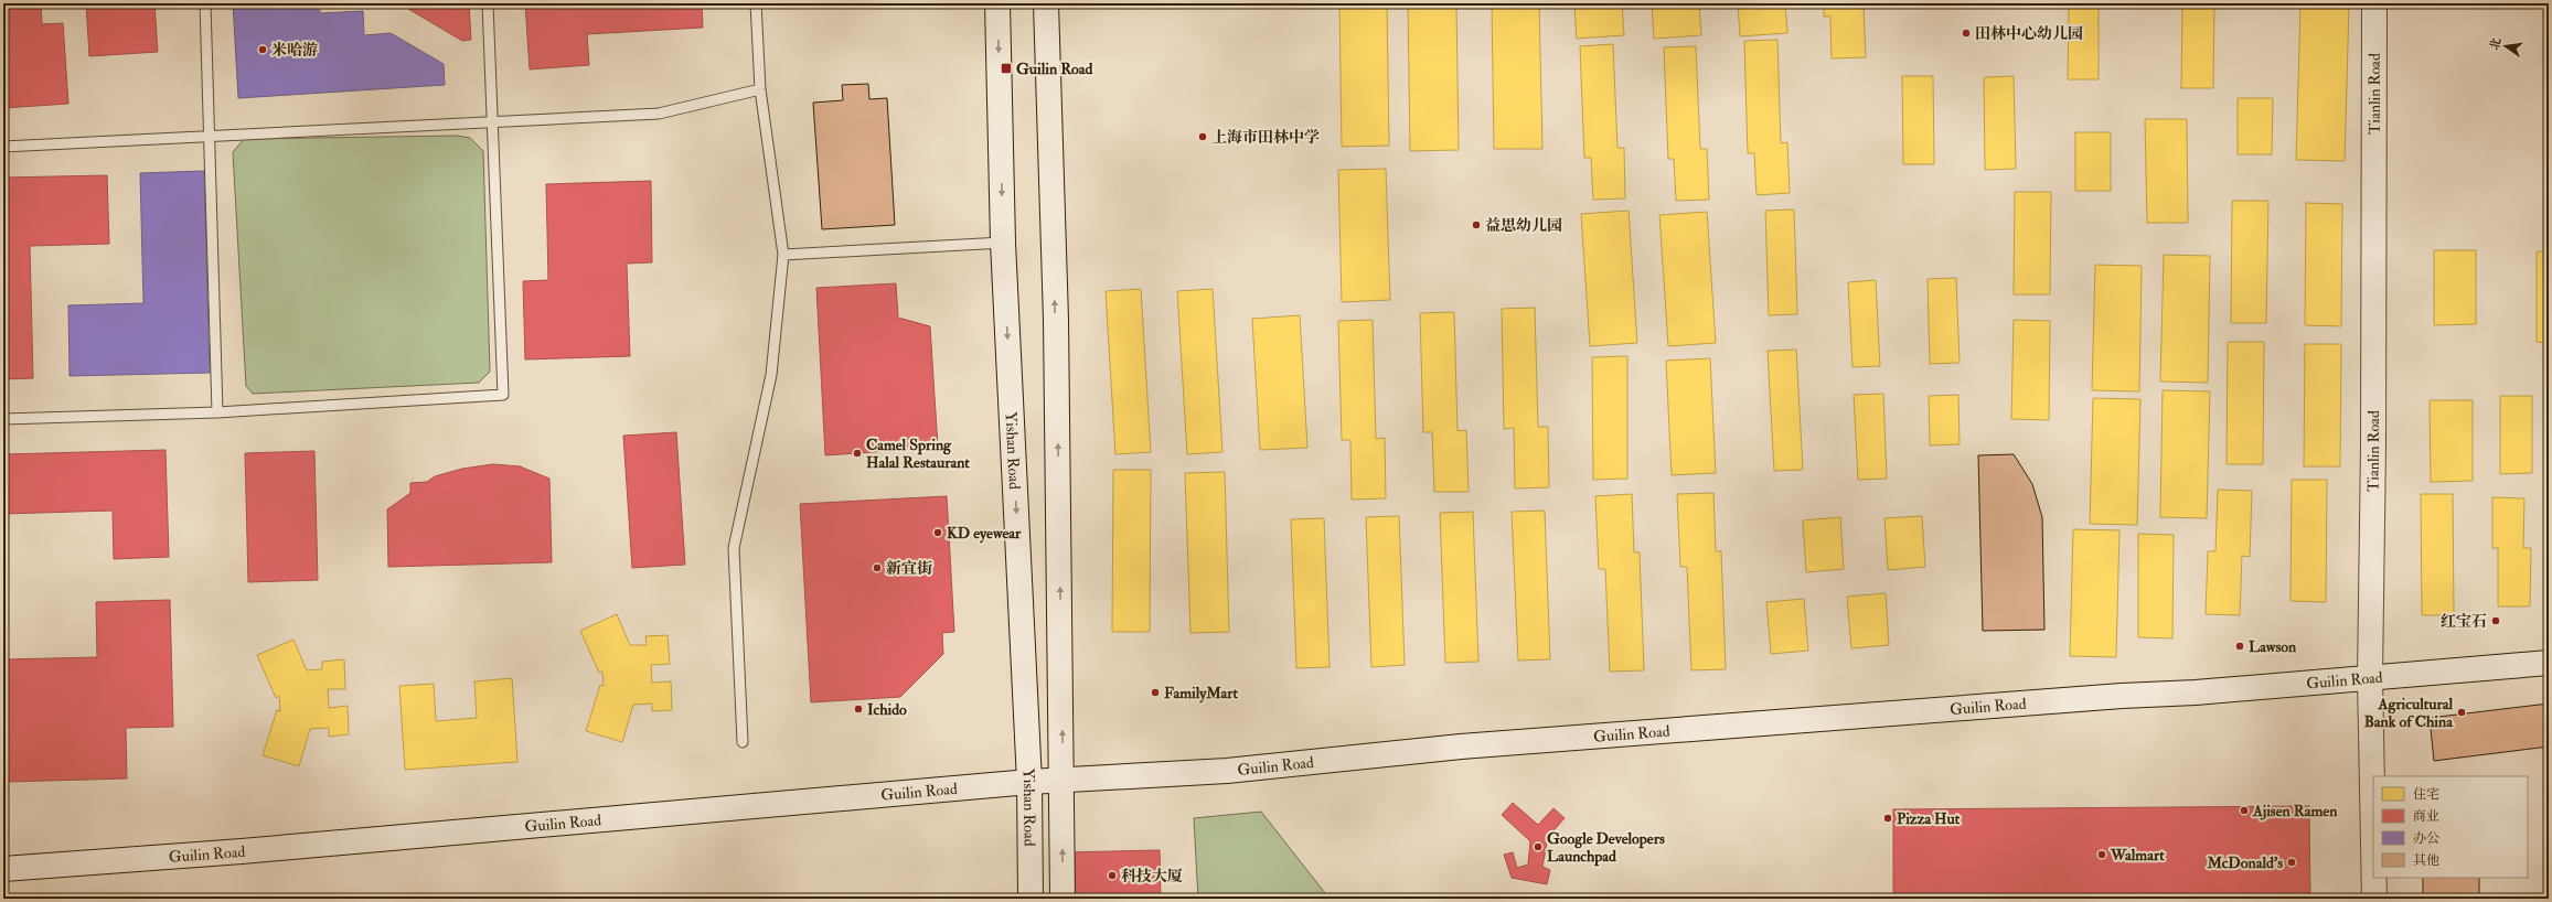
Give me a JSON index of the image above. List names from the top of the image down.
{
  "streets": {
    "main road": ["Tianlin Road", "Yishan Road", "Guilin Road"]
  },
  "crossings": [
    ["Tianlin Road", "Guilin Road"],
    ["Yishan Road", "Guilin Road"]
  ],
  "places": {
    "other": [
      "田林中心幼儿园",
      "米哈游",
      "上海市田林中学",
      "益思幼儿园",
      "Camel Spring Halal Restaurant",
      "KD eyewear",
      "新宜街",
      "红宝石",
      "Lawson",
      "FamilyMart",
      "Ichido",
      "Agricultural Bank of China",
      "Ajisen Ramen",
      "Pizza Hut",
      "Google Developers Launchpad",
      "Walmart",
      "McDonald's",
      "科技大厦"
    ],
    "transit": ["Guilin Road"]
  },
  "legend": [
    "住宅",
    "商业",
    "办公",
    "其他"
  ],
  "north": "left"
}
